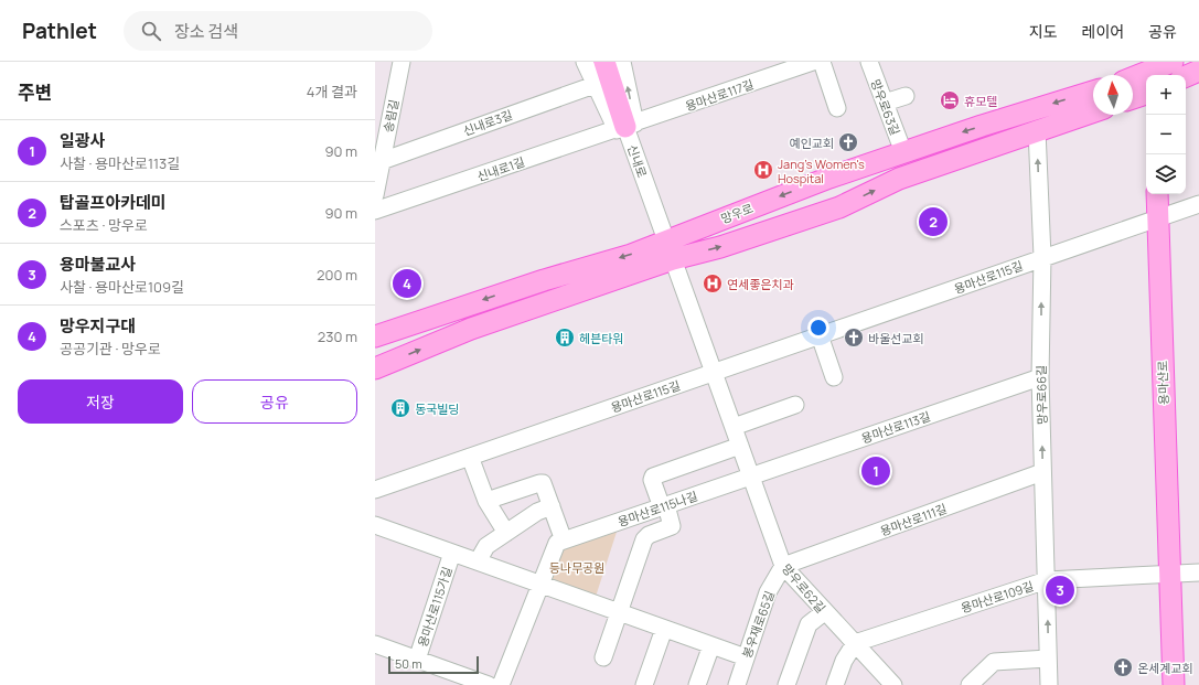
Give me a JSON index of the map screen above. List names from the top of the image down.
{
  "streets": {
    "main road": ["신내로", "망우로", "용마산로"],
    "street": [
      "용마산로117길",
      "망우로63길",
      "송림길",
      "신내로3길",
      "신내로1길",
      "용마산로115길",
      "망우로66길",
      "용마산로113길",
      "용마산로115나길",
      "용마산로111길",
      "망우로62길",
      "용마산로109길",
      "용마산로115가길",
      "봉우재로65길"
    ]
  },
  "crossings": [
    ["용마산로117길", "신내로"],
    ["용마산로117길", "신내로1길"],
    ["망우로63길", "망우로"],
    ["송림길", "신내로3길"],
    ["신내로", "신내로1길"],
    ["신내로", "망우로"],
    ["신내로", "망우로62길"],
    ["망우로", "망우로66길"],
    ["망우로", "망우로62길"],
    ["용마산로115길", "용마산로"],
    ["용마산로115길", "망우로66길"],
    ["용마산로115길", "망우로62길"],
    ["용마산로", "용마산로109길"],
    ["망우로66길", "용마산로113길"],
    ["망우로66길", "용마산로111길"],
    ["망우로66길", "용마산로109길"],
    ["용마산로113길", "용마산로115나길"],
    ["용마산로113길", "망우로62길"],
    ["용마산로115나길", "망우로62길"],
    ["용마산로111길", "망우로62길"],
    ["용마산로111길", "봉우재로65길"],
    ["망우로62길", "용마산로109길"],
    ["망우로62길", "봉우재로65길"],
    ["용마산로115가길", "봉우재로65길"]
  ],
  "one_way": ["망우로66길"],
  "parks": ["등나무공원"],
  "places": {
    "hotel": ["휴모텔"],
    "church": ["예인교회", "바울선교회", "온세계교회"],
    "hospital": ["Jang's Women's Hospital", "연세좋은치과"],
    "building": ["헤븐타워", "동국빌딩"]
  },
  "scale_bar": "50 m",
  "north": "top",
  "page": {
    "header": "Pathlet",
    "search": "장소 검색",
    "nav": ["지도", "레이어", "공유"],
    "heading": ["주변", "4개 결과"],
    "map_buttons": ["+", "−"],
    "list": [
      {
        "mark": "1",
        "name": "일광사",
        "note": "사찰 · 용마산로113길",
        "value": "90 m"
      },
      {
        "mark": "2",
        "name": "탑골프아카데미",
        "note": "스포츠 · 망우로",
        "value": "90 m"
      },
      {
        "mark": "3",
        "name": "용마불교사",
        "note": "사찰 · 용마산로109길",
        "value": "200 m"
      },
      {
        "mark": "4",
        "name": "망우지구대",
        "note": "공공기관 · 망우로",
        "value": "230 m"
      }
    ],
    "pins": [
      "2",
      "4",
      "1",
      "3"
    ],
    "buttons": ["저장", "공유"],
    "scale": "50 m"
  }
}
